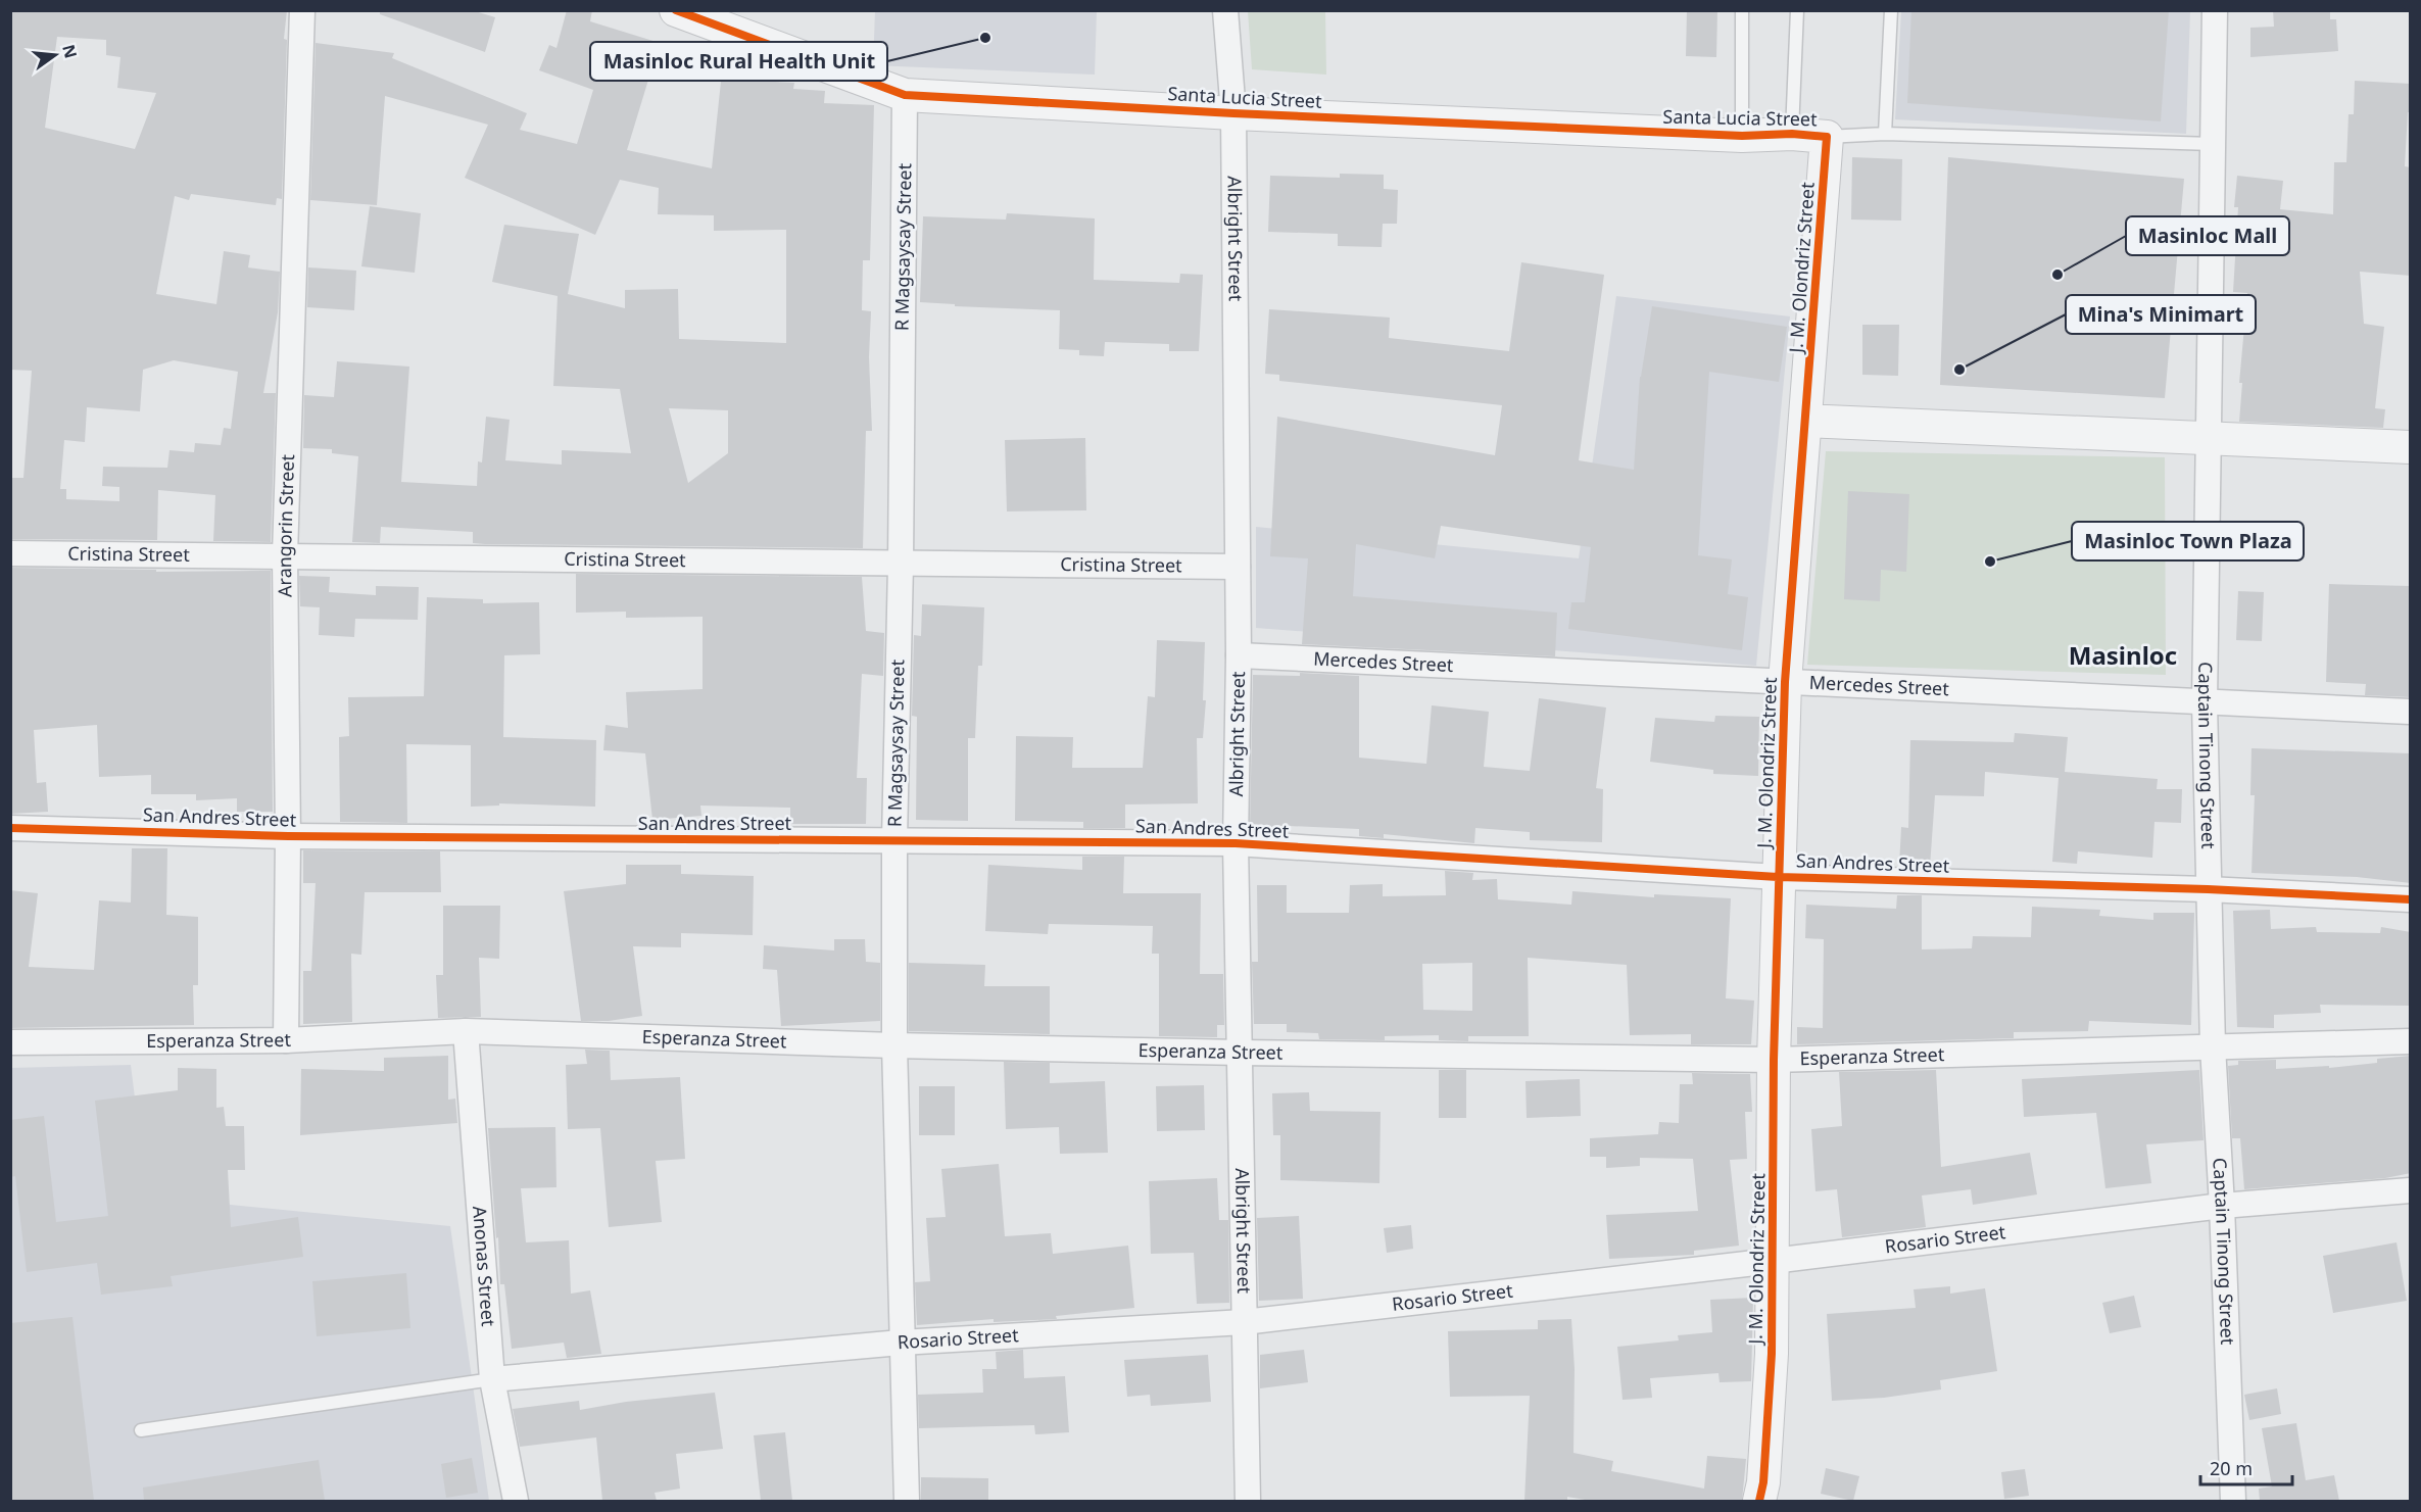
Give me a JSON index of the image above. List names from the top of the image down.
{
  "streets": {
    "street": [
      "Santa Lucia Street",
      "Albright Street",
      "R Magsaysay Street",
      "J. M. Olondriz Street",
      "Arangorin Street",
      "Cristina Street",
      "Mercedes Street",
      "Captain Tinong Street",
      "San Andres Street",
      "Esperanza Street",
      "Rosario Street",
      "Anonas Street"
    ]
  },
  "crossings": [
    ["Santa Lucia Street", "Albright Street"],
    ["Santa Lucia Street", "R Magsaysay Street"],
    ["Santa Lucia Street", "J. M. Olondriz Street"],
    ["Albright Street", "Cristina Street"],
    ["Albright Street", "Mercedes Street"],
    ["Albright Street", "San Andres Street"],
    ["Albright Street", "Esperanza Street"],
    ["Albright Street", "Rosario Street"],
    ["R Magsaysay Street", "Cristina Street"],
    ["R Magsaysay Street", "San Andres Street"],
    ["R Magsaysay Street", "Esperanza Street"],
    ["R Magsaysay Street", "Rosario Street"],
    ["J. M. Olondriz Street", "Mercedes Street"],
    ["J. M. Olondriz Street", "San Andres Street"],
    ["J. M. Olondriz Street", "Esperanza Street"],
    ["J. M. Olondriz Street", "Rosario Street"],
    ["Arangorin Street", "Cristina Street"],
    ["Arangorin Street", "San Andres Street"],
    ["Arangorin Street", "Esperanza Street"],
    ["Mercedes Street", "Captain Tinong Street"],
    ["Captain Tinong Street", "San Andres Street"],
    ["Captain Tinong Street", "Esperanza Street"],
    ["Captain Tinong Street", "Rosario Street"],
    ["Esperanza Street", "Anonas Street"],
    ["Rosario Street", "Anonas Street"]
  ],
  "districts": ["Masinloc"],
  "places": [
    "Masinloc Rural Health Unit",
    "Masinloc Mall",
    "Mina's Minimart",
    "Masinloc Town Plaza"
  ],
  "scale_bar": "20 m",
  "north": "right"
}
